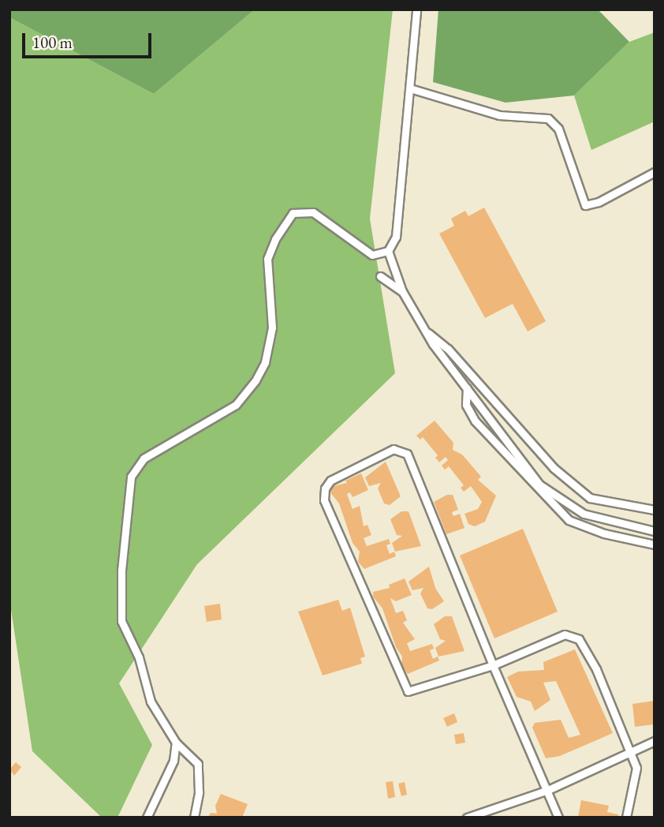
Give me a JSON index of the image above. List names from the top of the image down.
{
  "scale_bar": "100 m"
}
